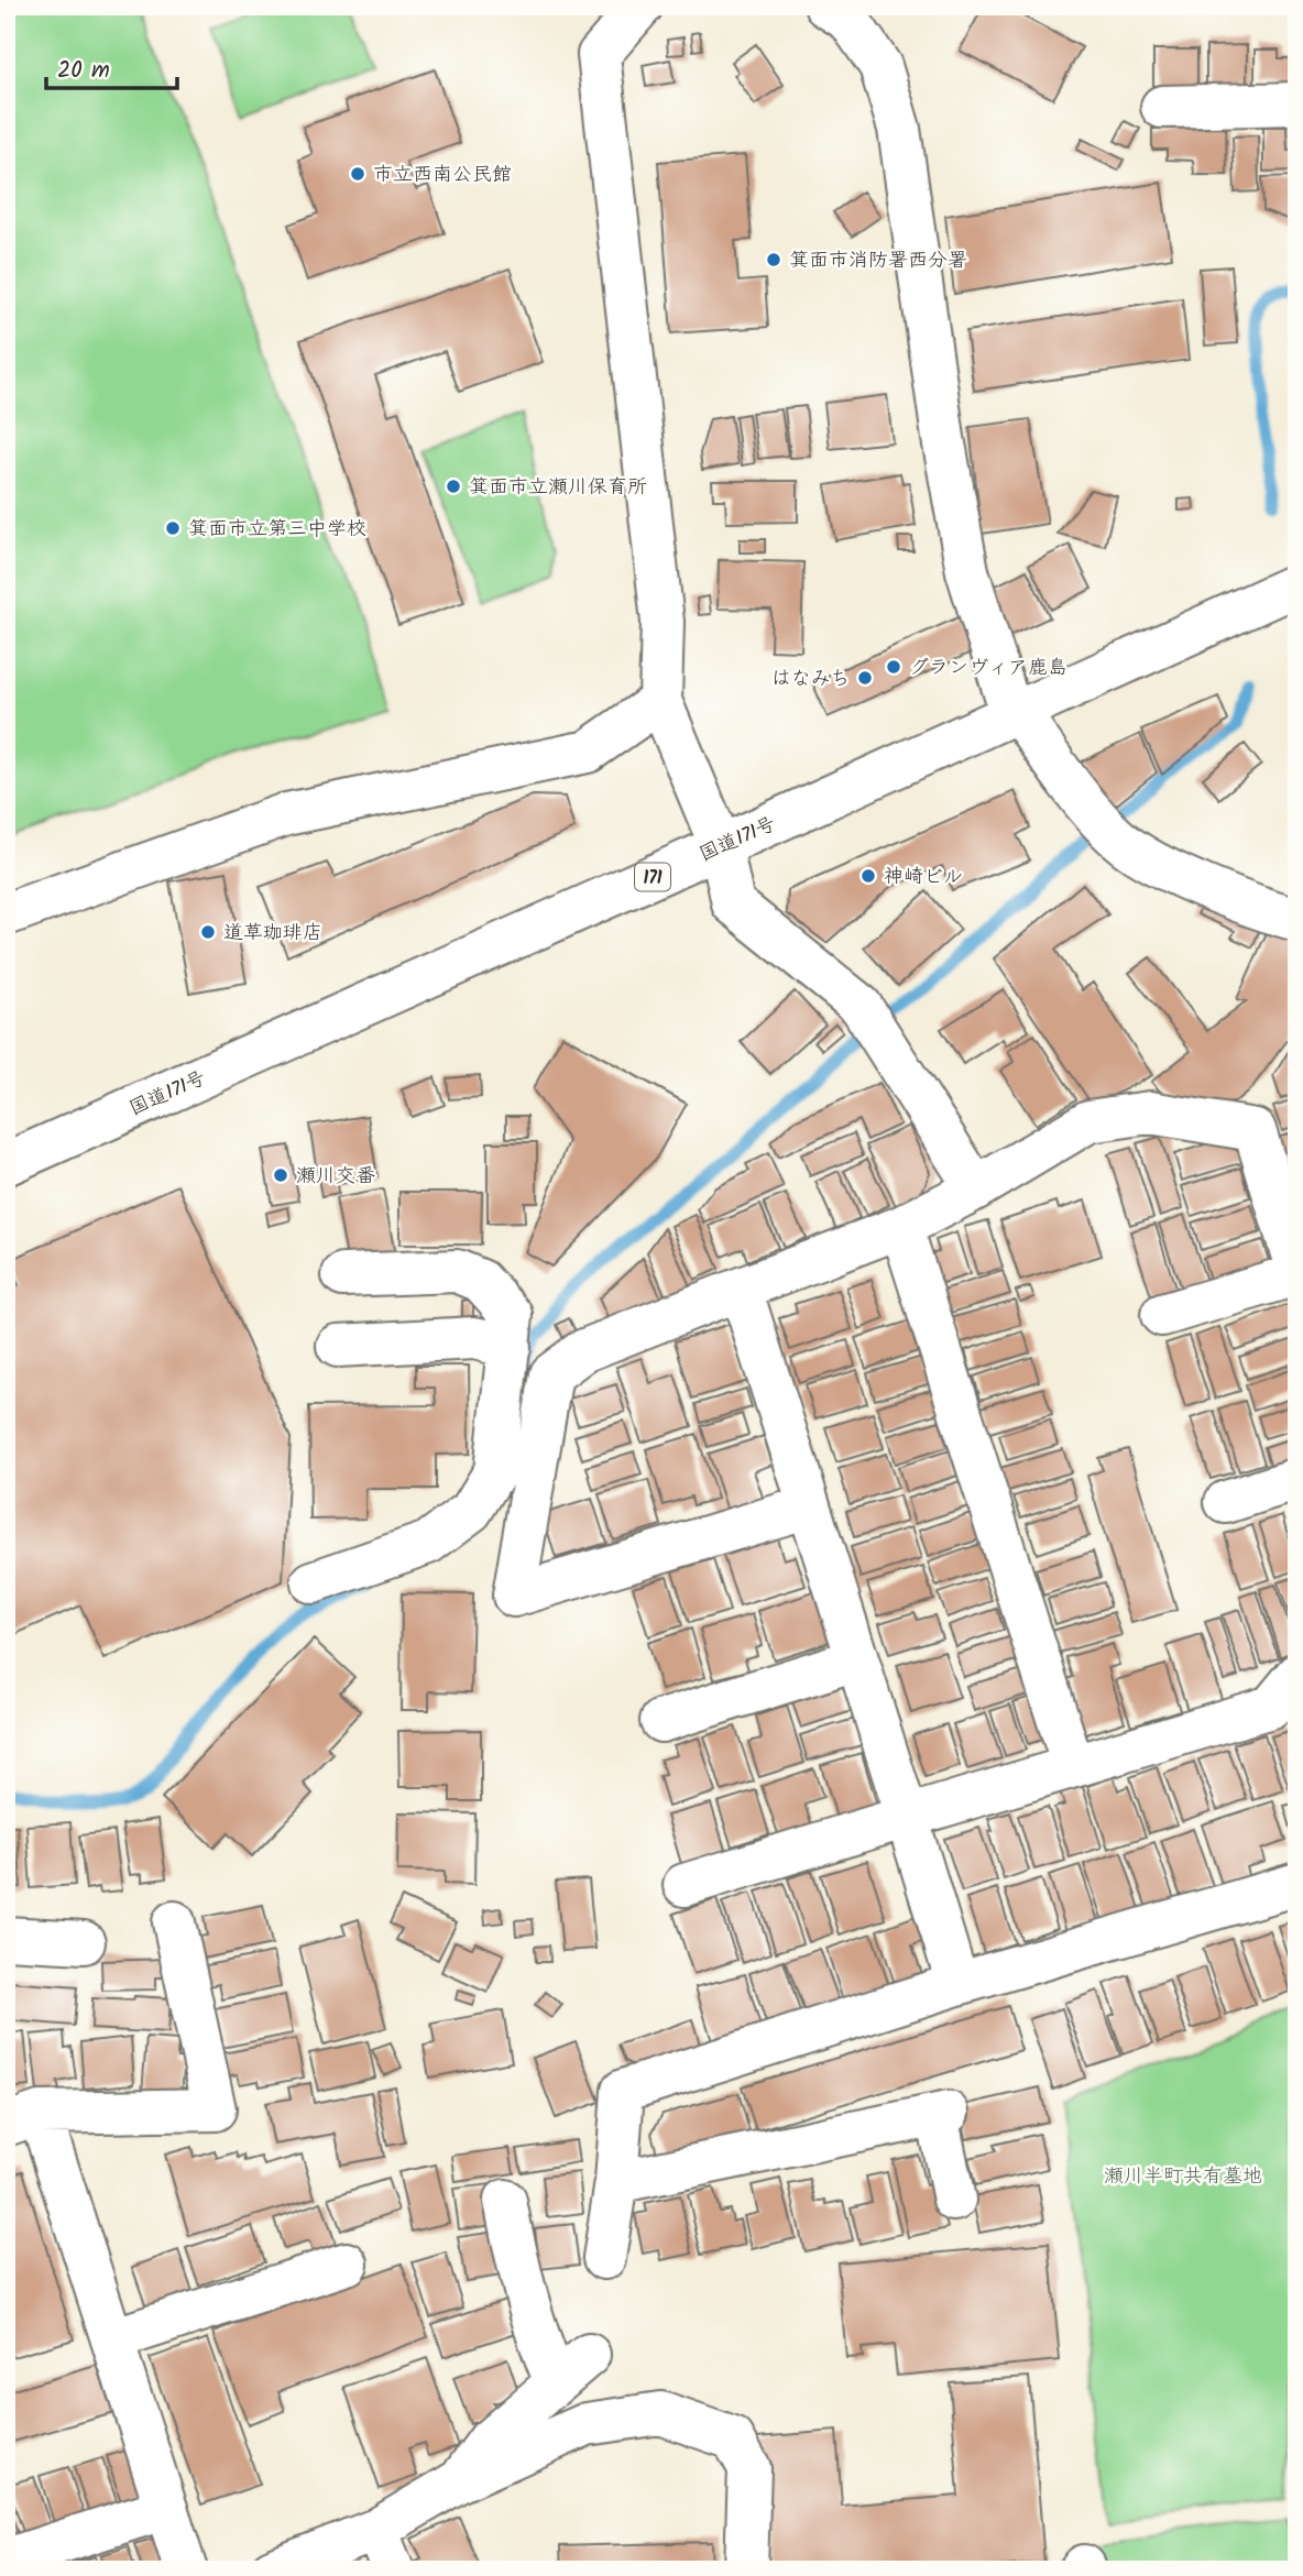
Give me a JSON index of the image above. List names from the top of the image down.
{
  "streets": {
    "main road": ["国道171号", "171"]
  },
  "parks": ["瀬川半町共有墓地"],
  "places": [
    "市立西南公民館",
    "箕面市消防署西分署",
    "箕面市立瀬川保育所",
    "箕面市立第三中学校",
    "グランヴィア鹿島",
    "はなみち",
    "神崎ビル",
    "道草珈琲店",
    "瀬川交番"
  ],
  "scale_bar": "20 m"
}
